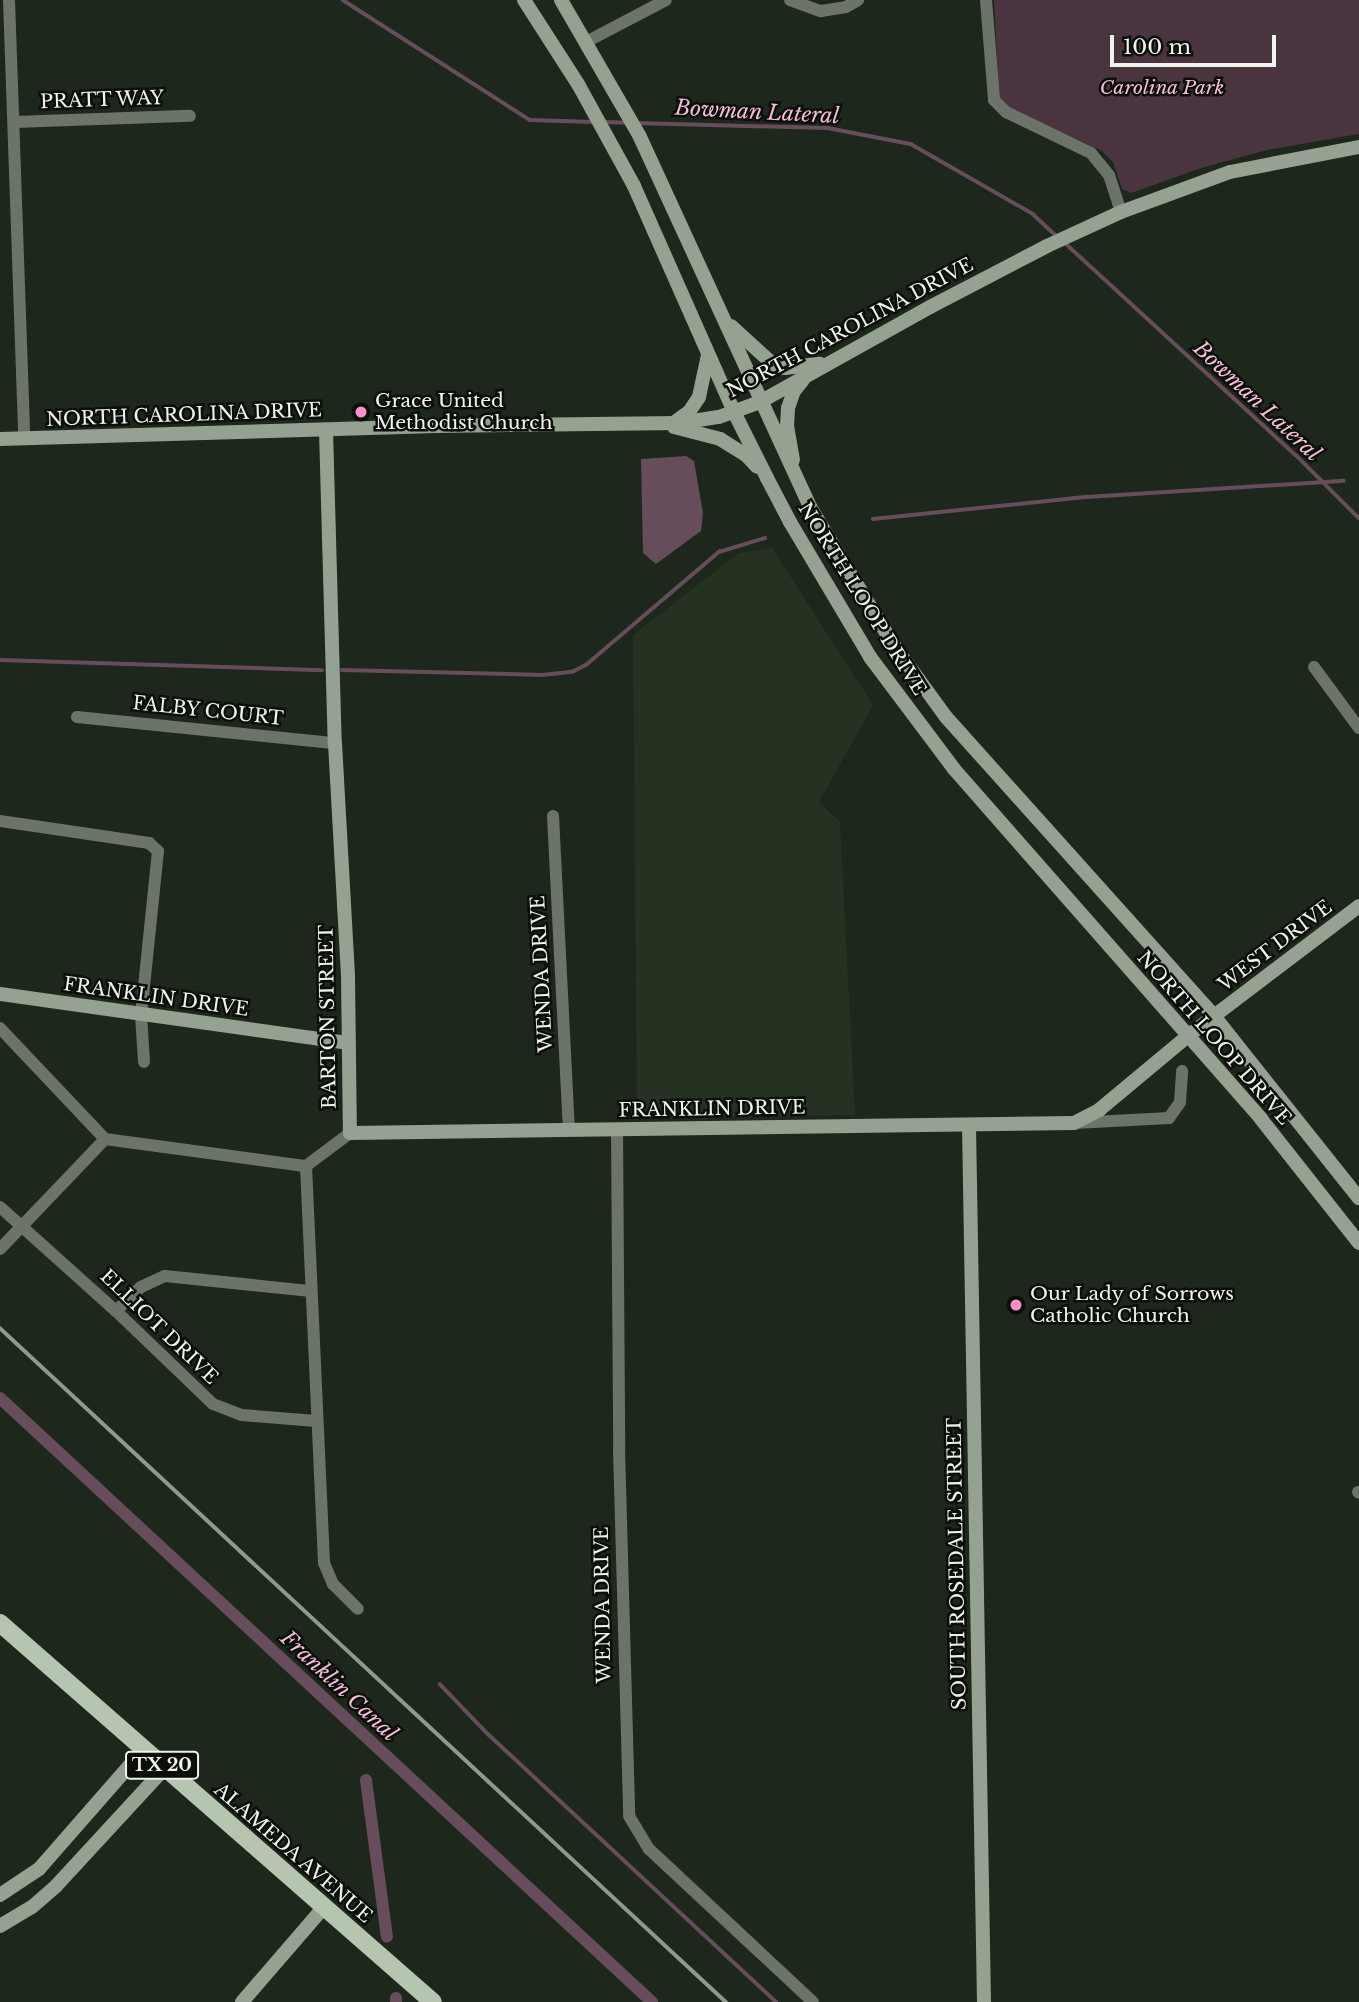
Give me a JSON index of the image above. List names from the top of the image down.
{
  "streets": {
    "main road": [
      "NORTH CAROLINA DRIVE",
      "NORTH LOOP DRIVE",
      "WEST DRIVE",
      "FRANKLIN DRIVE",
      "BARTON STREET",
      "SOUTH ROSEDALE STREET",
      "TX 20",
      "ALAMEDA AVENUE"
    ],
    "street": [
      "PRATT WAY",
      "FALBY COURT",
      "WENDA DRIVE",
      "ELLIOT DRIVE"
    ]
  },
  "crossings": [
    ["NORTH CAROLINA DRIVE", "NORTH LOOP DRIVE"],
    ["NORTH CAROLINA DRIVE", "BARTON STREET"],
    ["NORTH LOOP DRIVE", "WEST DRIVE"],
    ["NORTH LOOP DRIVE", "FRANKLIN DRIVE"],
    ["FALBY COURT", "BARTON STREET"],
    ["WEST DRIVE", "FRANKLIN DRIVE"],
    ["WENDA DRIVE", "FRANKLIN DRIVE"],
    ["FRANKLIN DRIVE", "BARTON STREET"],
    ["FRANKLIN DRIVE", "SOUTH ROSEDALE STREET"]
  ],
  "water": ["Bowman Lateral", "Franklin Canal"],
  "parks": ["Carolina Park"],
  "places": ["Grace United Methodist Church", "Our Lady of Sorrows Catholic Church"],
  "scale_bar": "100 m"
}
